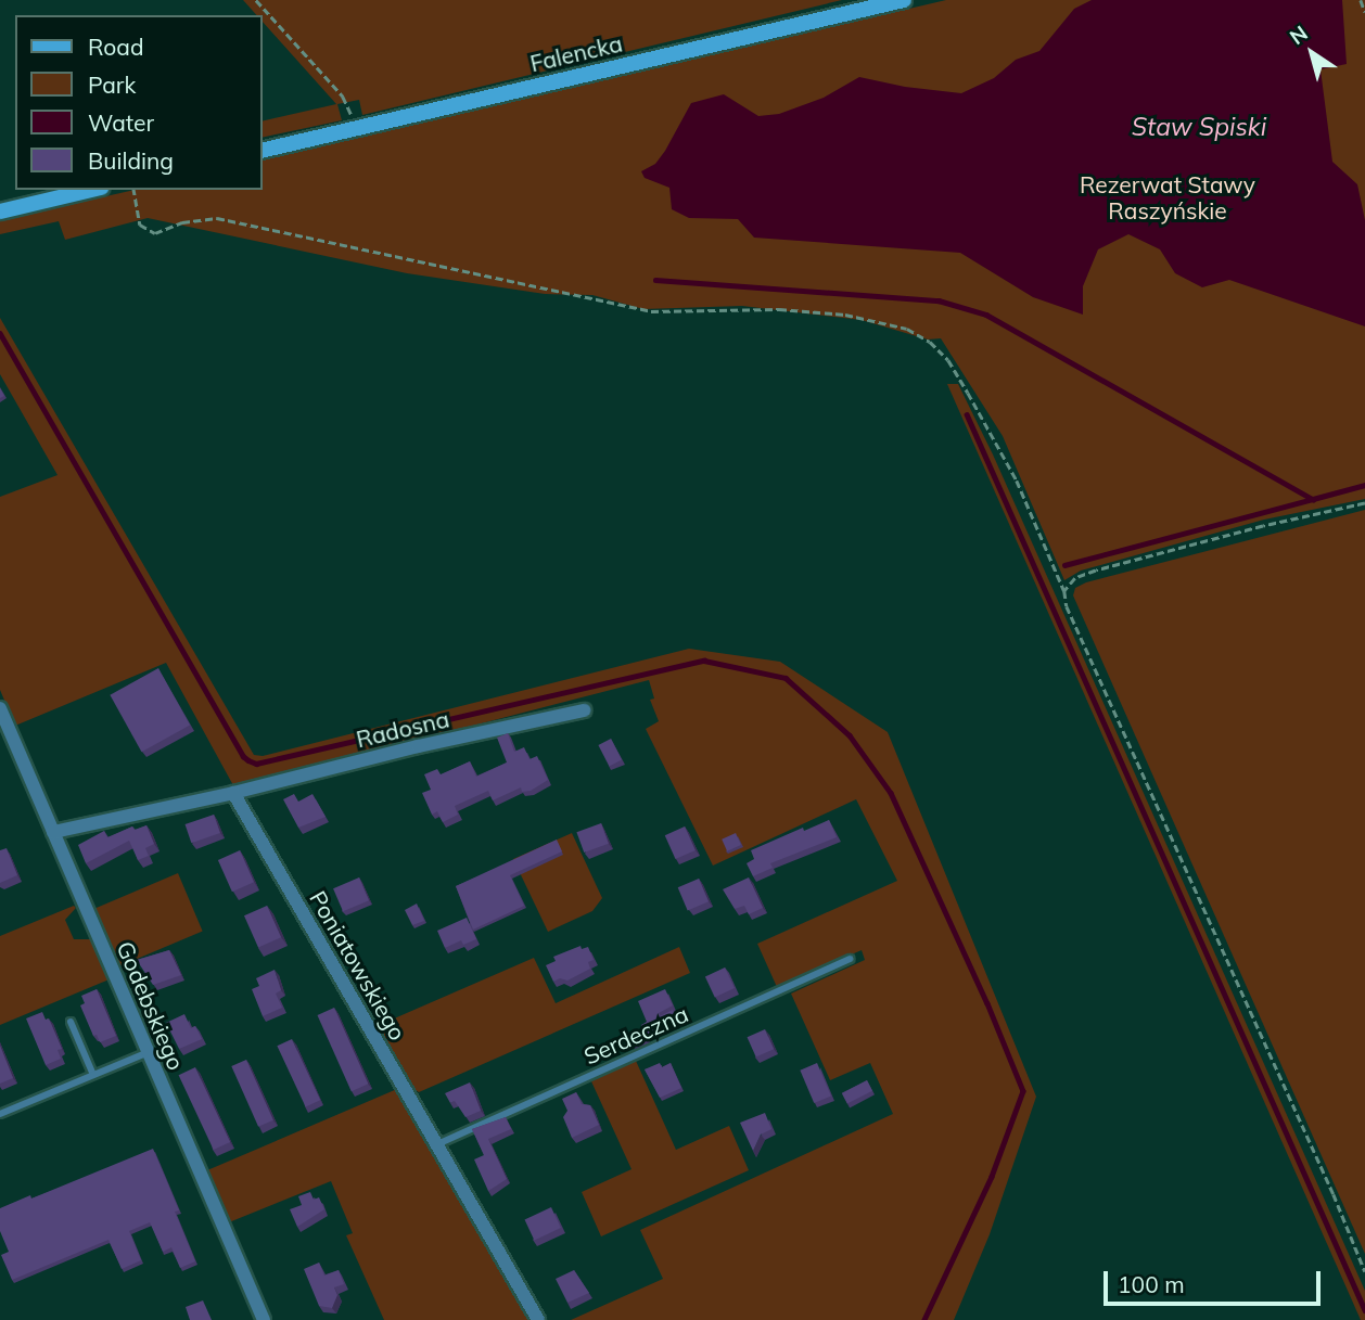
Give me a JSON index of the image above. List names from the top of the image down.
{
  "streets": {
    "street": [
      "Falencka",
      "Radosna",
      "Poniatowskiego",
      "Godebskiego"
    ],
    "lane": ["Serdeczna"]
  },
  "crossings": [
    ["Radosna", "Poniatowskiego"],
    ["Poniatowskiego", "Serdeczna"]
  ],
  "water": ["Staw Spiski"],
  "parks": ["Rezerwat Stawy Raszyńskie"],
  "legend": [
    "Road",
    "Park",
    "Water",
    "Building"
  ],
  "scale_bar": "100 m",
  "north": "top left"
}
